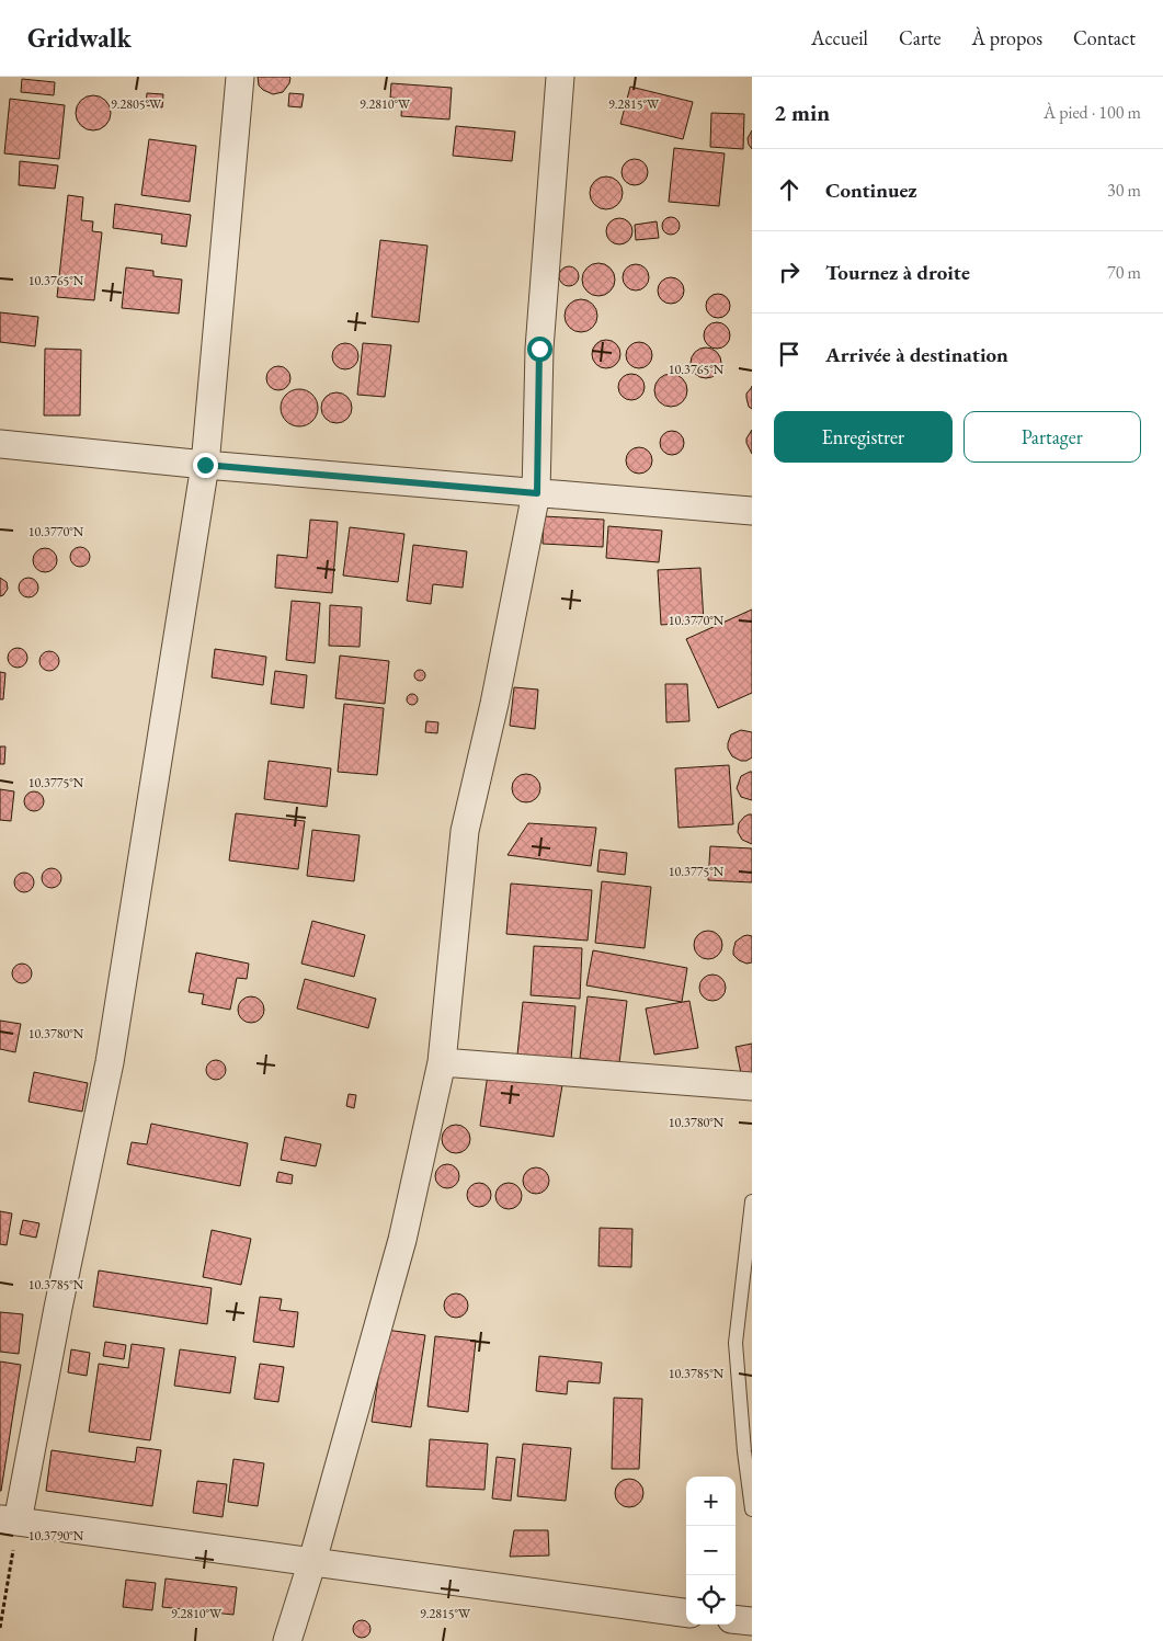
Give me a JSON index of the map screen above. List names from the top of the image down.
{
  "page": {
    "header": "Gridwalk",
    "nav": [
      "Accueil",
      "Carte",
      "À propos",
      "Contact"
    ],
    "heading": ["2 min", "À pied · 100 m"],
    "list": [
      ["Continuez", "30 m"],
      ["Tournez à droite", "70 m"],
      "Arrivée à destination"
    ],
    "buttons": ["Enregistrer", "Partager"],
    "map_buttons": ["+", "−"]
  },
  "coordinates": [
    "9.2805°W",
    "9.2810°W",
    "9.2815°W",
    "10.3765°N",
    "10.3770°N",
    "10.3775°N",
    "10.3780°N",
    "10.3785°N",
    "10.3790°N"
  ]
}
